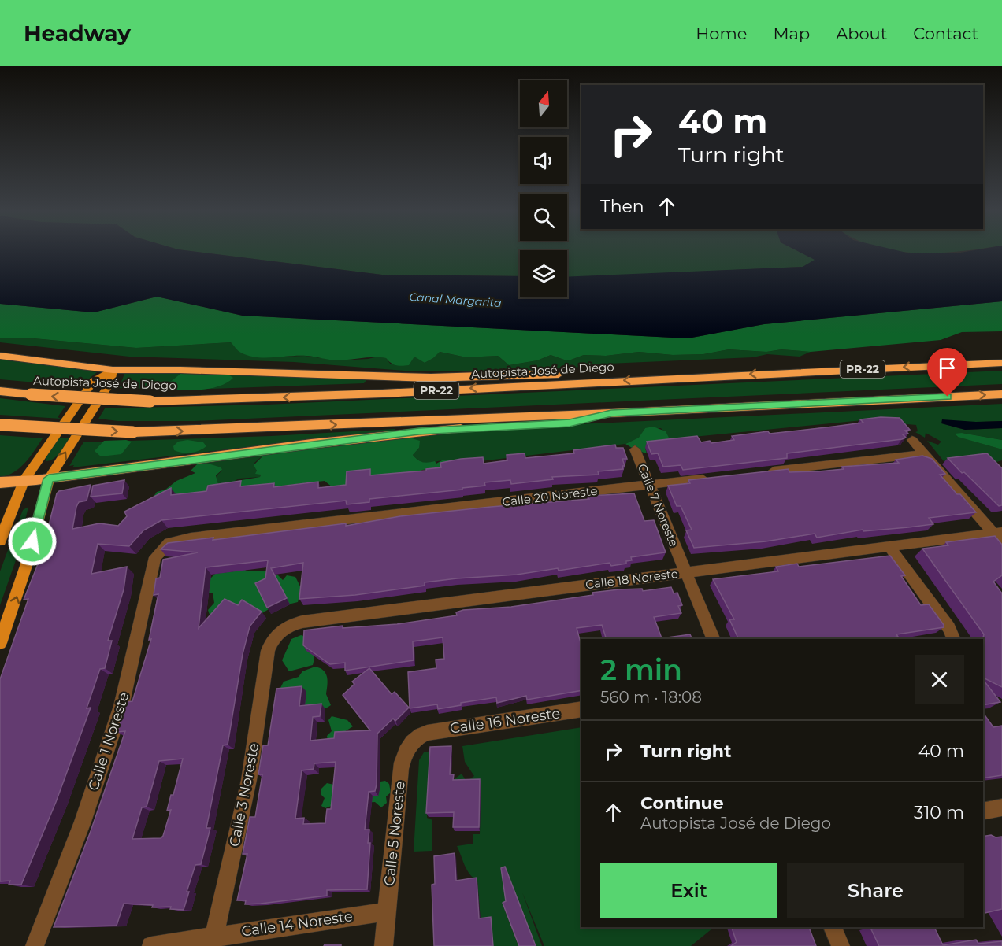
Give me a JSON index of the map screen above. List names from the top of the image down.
{
  "streets": {
    "highway": ["PR-22", "Autopista José de Diego"],
    "street": [
      "Calle 20 Noreste",
      "Calle 7 Noreste",
      "Calle 18 Noreste",
      "Calle 16 Noreste",
      "Calle 1 Noreste",
      "Calle 3 Noreste",
      "Calle 5 Noreste",
      "Calle 14 Noreste"
    ]
  },
  "crossings": [
    ["Calle 20 Noreste", "Calle 7 Noreste"],
    ["Calle 20 Noreste", "Calle 1 Noreste"],
    ["Calle 7 Noreste", "Calle 18 Noreste"],
    ["Calle 18 Noreste", "Calle 3 Noreste"],
    ["Calle 16 Noreste", "Calle 5 Noreste"],
    ["Calle 3 Noreste", "Calle 14 Noreste"],
    ["Calle 5 Noreste", "Calle 14 Noreste"]
  ],
  "water": ["Canal Margarita"],
  "north": "top",
  "page": {
    "header": "Headway",
    "nav": [
      "Home",
      "Map",
      "About",
      "Contact"
    ],
    "turn": ["40 m", "Turn right"],
    "then": "Then",
    "heading": ["2 min", "560 m · 18:08"],
    "list": [
      {
        "name": "Turn right",
        "value": "40 m"
      },
      {
        "name": "Continue",
        "note": "Autopista José de Diego",
        "value": "310 m"
      }
    ],
    "buttons": ["Exit", "Share"]
  }
}
